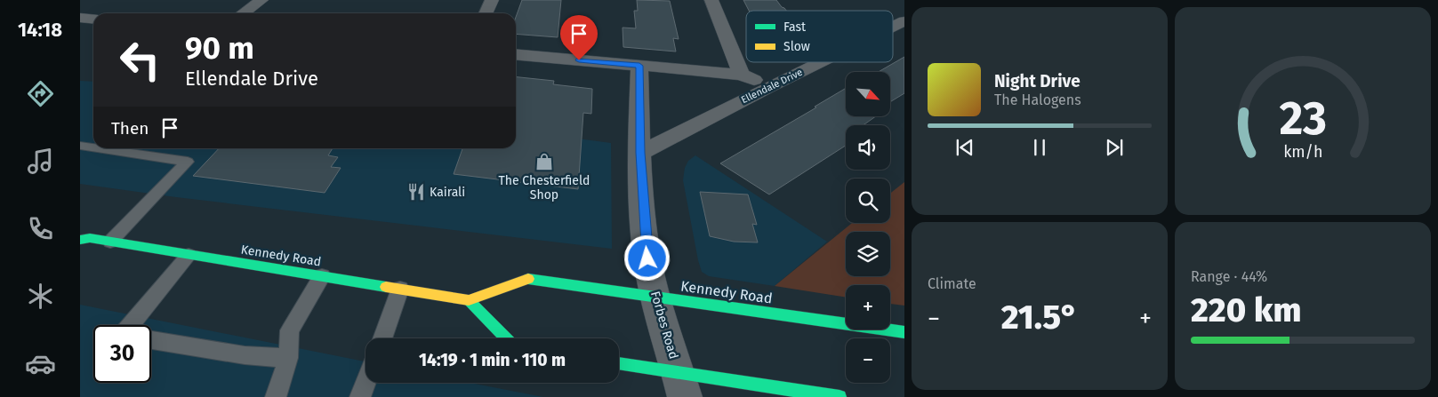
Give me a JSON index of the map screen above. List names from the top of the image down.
{
  "streets": {
    "main road": ["Kennedy Road"],
    "street": ["Ellendale Drive", "Forbes Road"]
  },
  "crossings": [
    ["Ellendale Drive", "Forbes Road"],
    ["Kennedy Road", "Forbes Road"]
  ],
  "places": {
    "shop": ["The Chesterfield Shop"],
    "restaurant": ["Kairali"]
  },
  "legend": ["Fast", "Slow"],
  "north": "bottom right",
  "page": {
    "tabs": "14:18",
    "turn": ["90 m", "Ellendale Drive"],
    "song": ["Night Drive", "The Halogens"],
    "map_buttons": ["+", "−"],
    "then": "Then",
    "tile": [
      "Climate",
      ["Range · 44%", "220 km"]
    ],
    "heat": ["−", "21.5°", "+"],
    "limit": "30",
    "trip": "14:19 · 1 min · 110 m",
    "gauge": ["23", "km/h"]
  }
}
